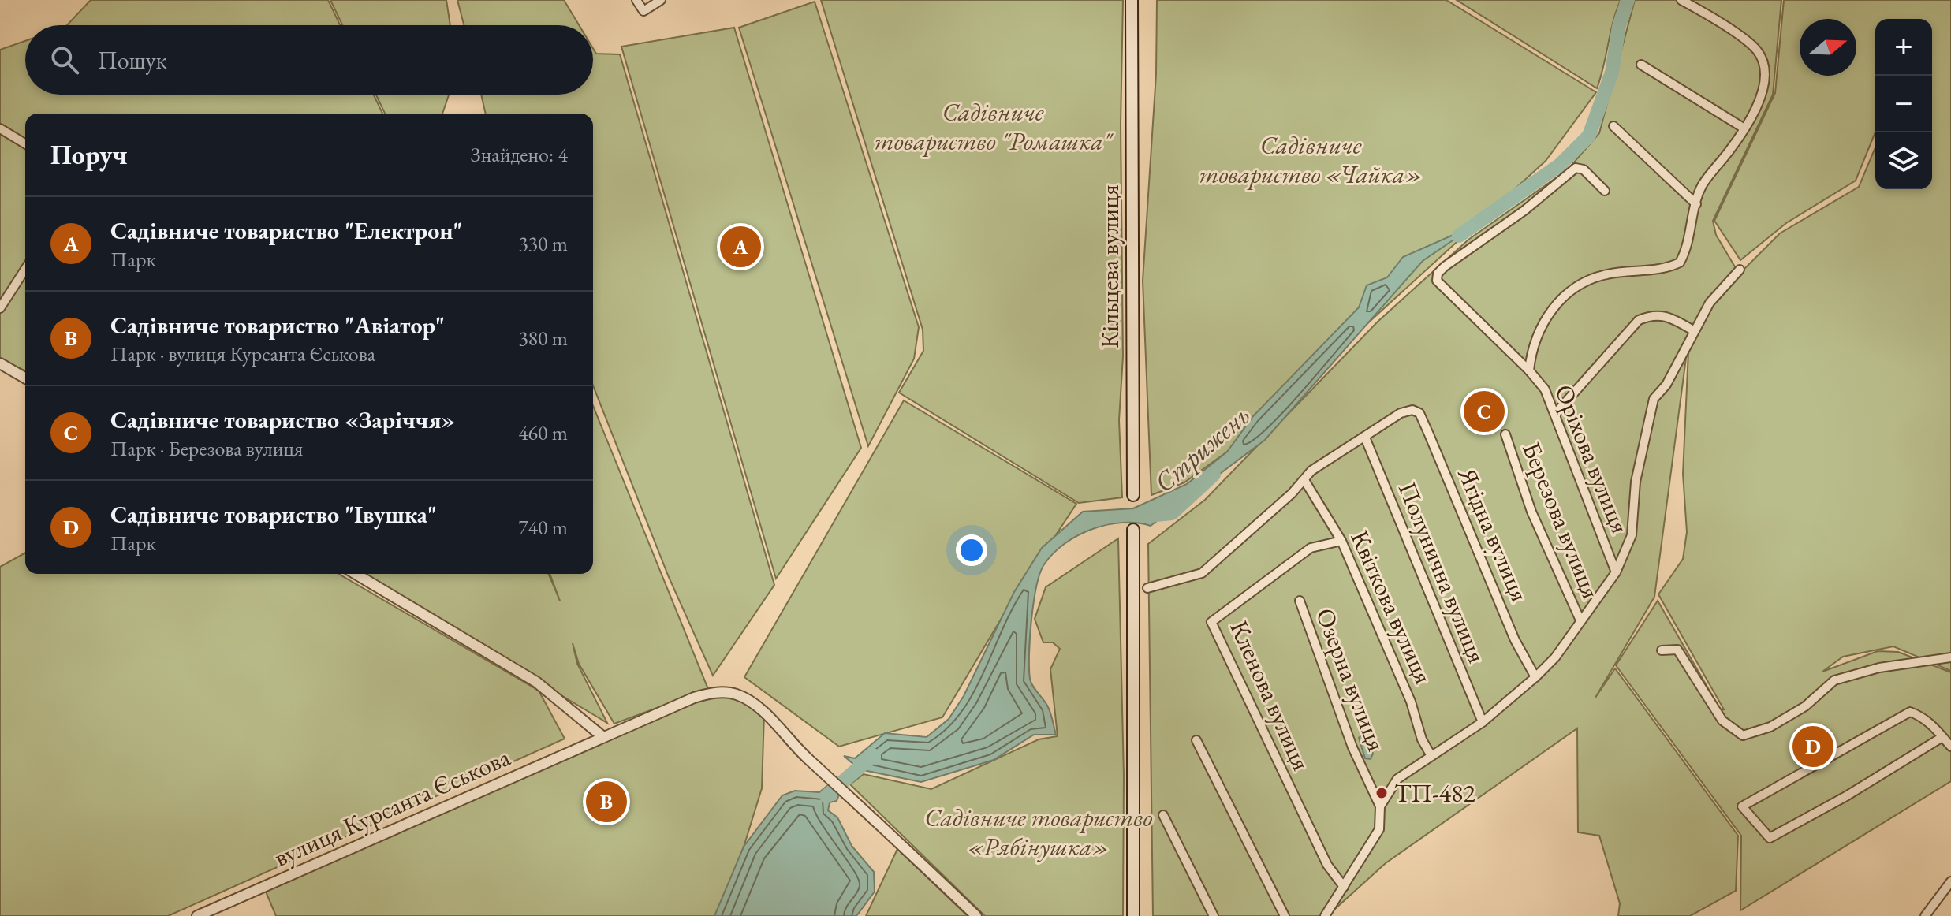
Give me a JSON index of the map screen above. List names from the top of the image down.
{
  "streets": {
    "main road": ["Кільцева вулиця"],
    "street": [
      "Оріхова вулиця",
      "Березова вулиця",
      "Ягідна вулиця",
      "Полунична вулиця",
      "Квіткова вулиця",
      "Озерна вулиця",
      "Кленова вулиця",
      "вулиця Курсанта Єськова"
    ]
  },
  "crossings": [
    ["Ягідна вулиця", "Полунична вулиця"],
    ["Квіткова вулиця", "Кленова вулиця"]
  ],
  "water": ["Стрижень"],
  "parks": ["Садівниче товариство \"Ромашка\"", "Садівниче товариство «Чайка»", "Садівниче товариство «Рябінушка»"],
  "places": ["ТП-482"],
  "north": "right",
  "page": {
    "map_buttons": ["+", "−"],
    "search": "Пошук",
    "heading": ["Поруч", "Знайдено: 4"],
    "list": [
      {
        "mark": "A",
        "name": "Садівниче товариство \"Електрон\"",
        "note": "Парк",
        "value": "330 m"
      },
      {
        "mark": "B",
        "name": "Садівниче товариство \"Авіатор\"",
        "note": "Парк · вулиця Курсанта Єськова",
        "value": "380 m"
      },
      {
        "mark": "C",
        "name": "Садівниче товариство «Заріччя»",
        "note": "Парк · Березова вулиця",
        "value": "460 m"
      },
      {
        "mark": "D",
        "name": "Садівниче товариство \"Івушка\"",
        "note": "Парк",
        "value": "740 m"
      }
    ],
    "pins": [
      "A",
      "C",
      "D",
      "B"
    ]
  }
}
